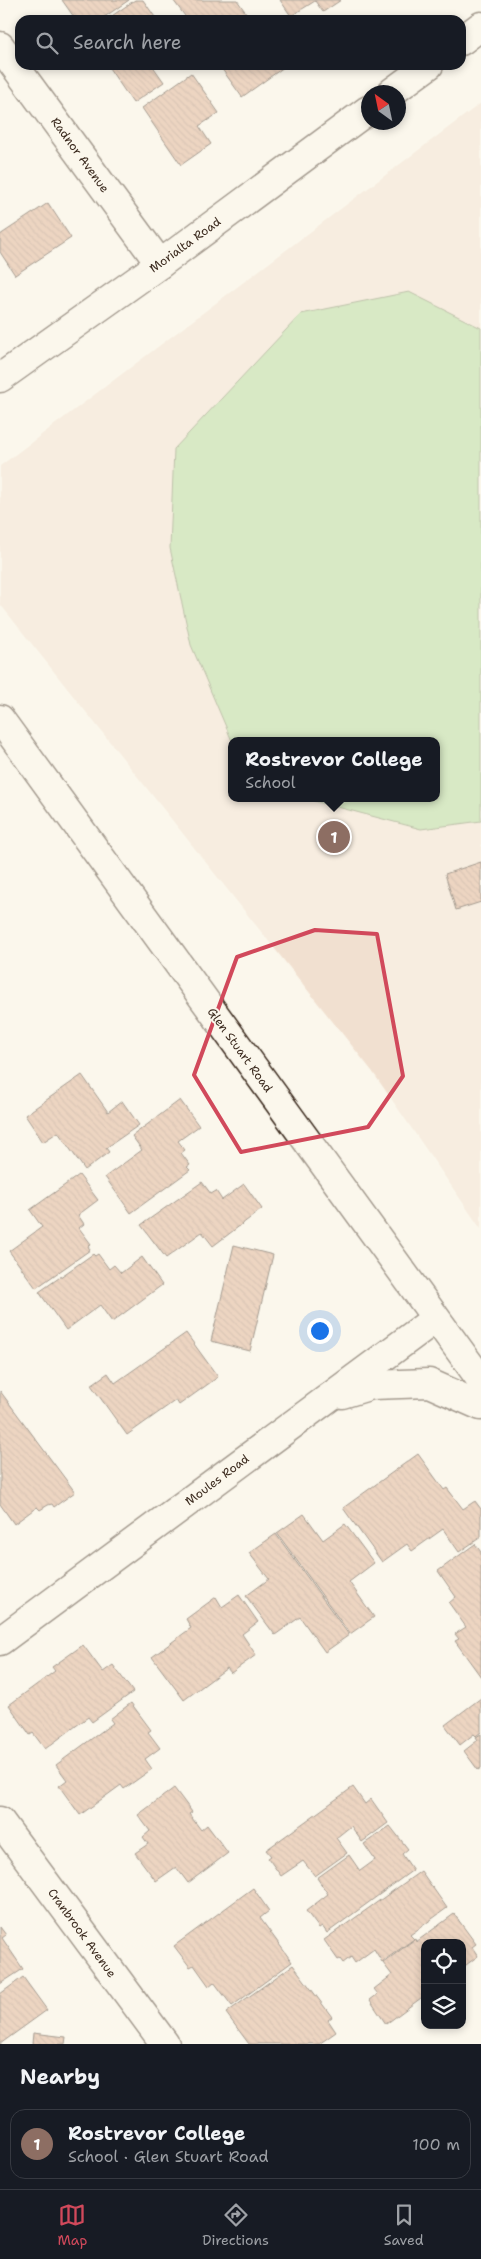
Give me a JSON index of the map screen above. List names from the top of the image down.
{
  "streets": {
    "main road": [
      "Radnor Avenue",
      "Morialta Road",
      "Glen Stuart Road",
      "Moules Road",
      "Cranbrook Avenue"
    ]
  },
  "crossings": [
    ["Radnor Avenue", "Morialta Road"],
    ["Glen Stuart Road", "Moules Road"]
  ],
  "north": "top left",
  "page": {
    "search": "Search here",
    "popup": ["Rostrevor College", "School"],
    "pins": "1",
    "heading": "Nearby",
    "list": [
      {
        "mark": "1",
        "name": "Rostrevor College",
        "note": "School · Glen Stuart Road",
        "value": "100 m"
      }
    ],
    "nav": ["Map", "Directions", "Saved"]
  }
}
